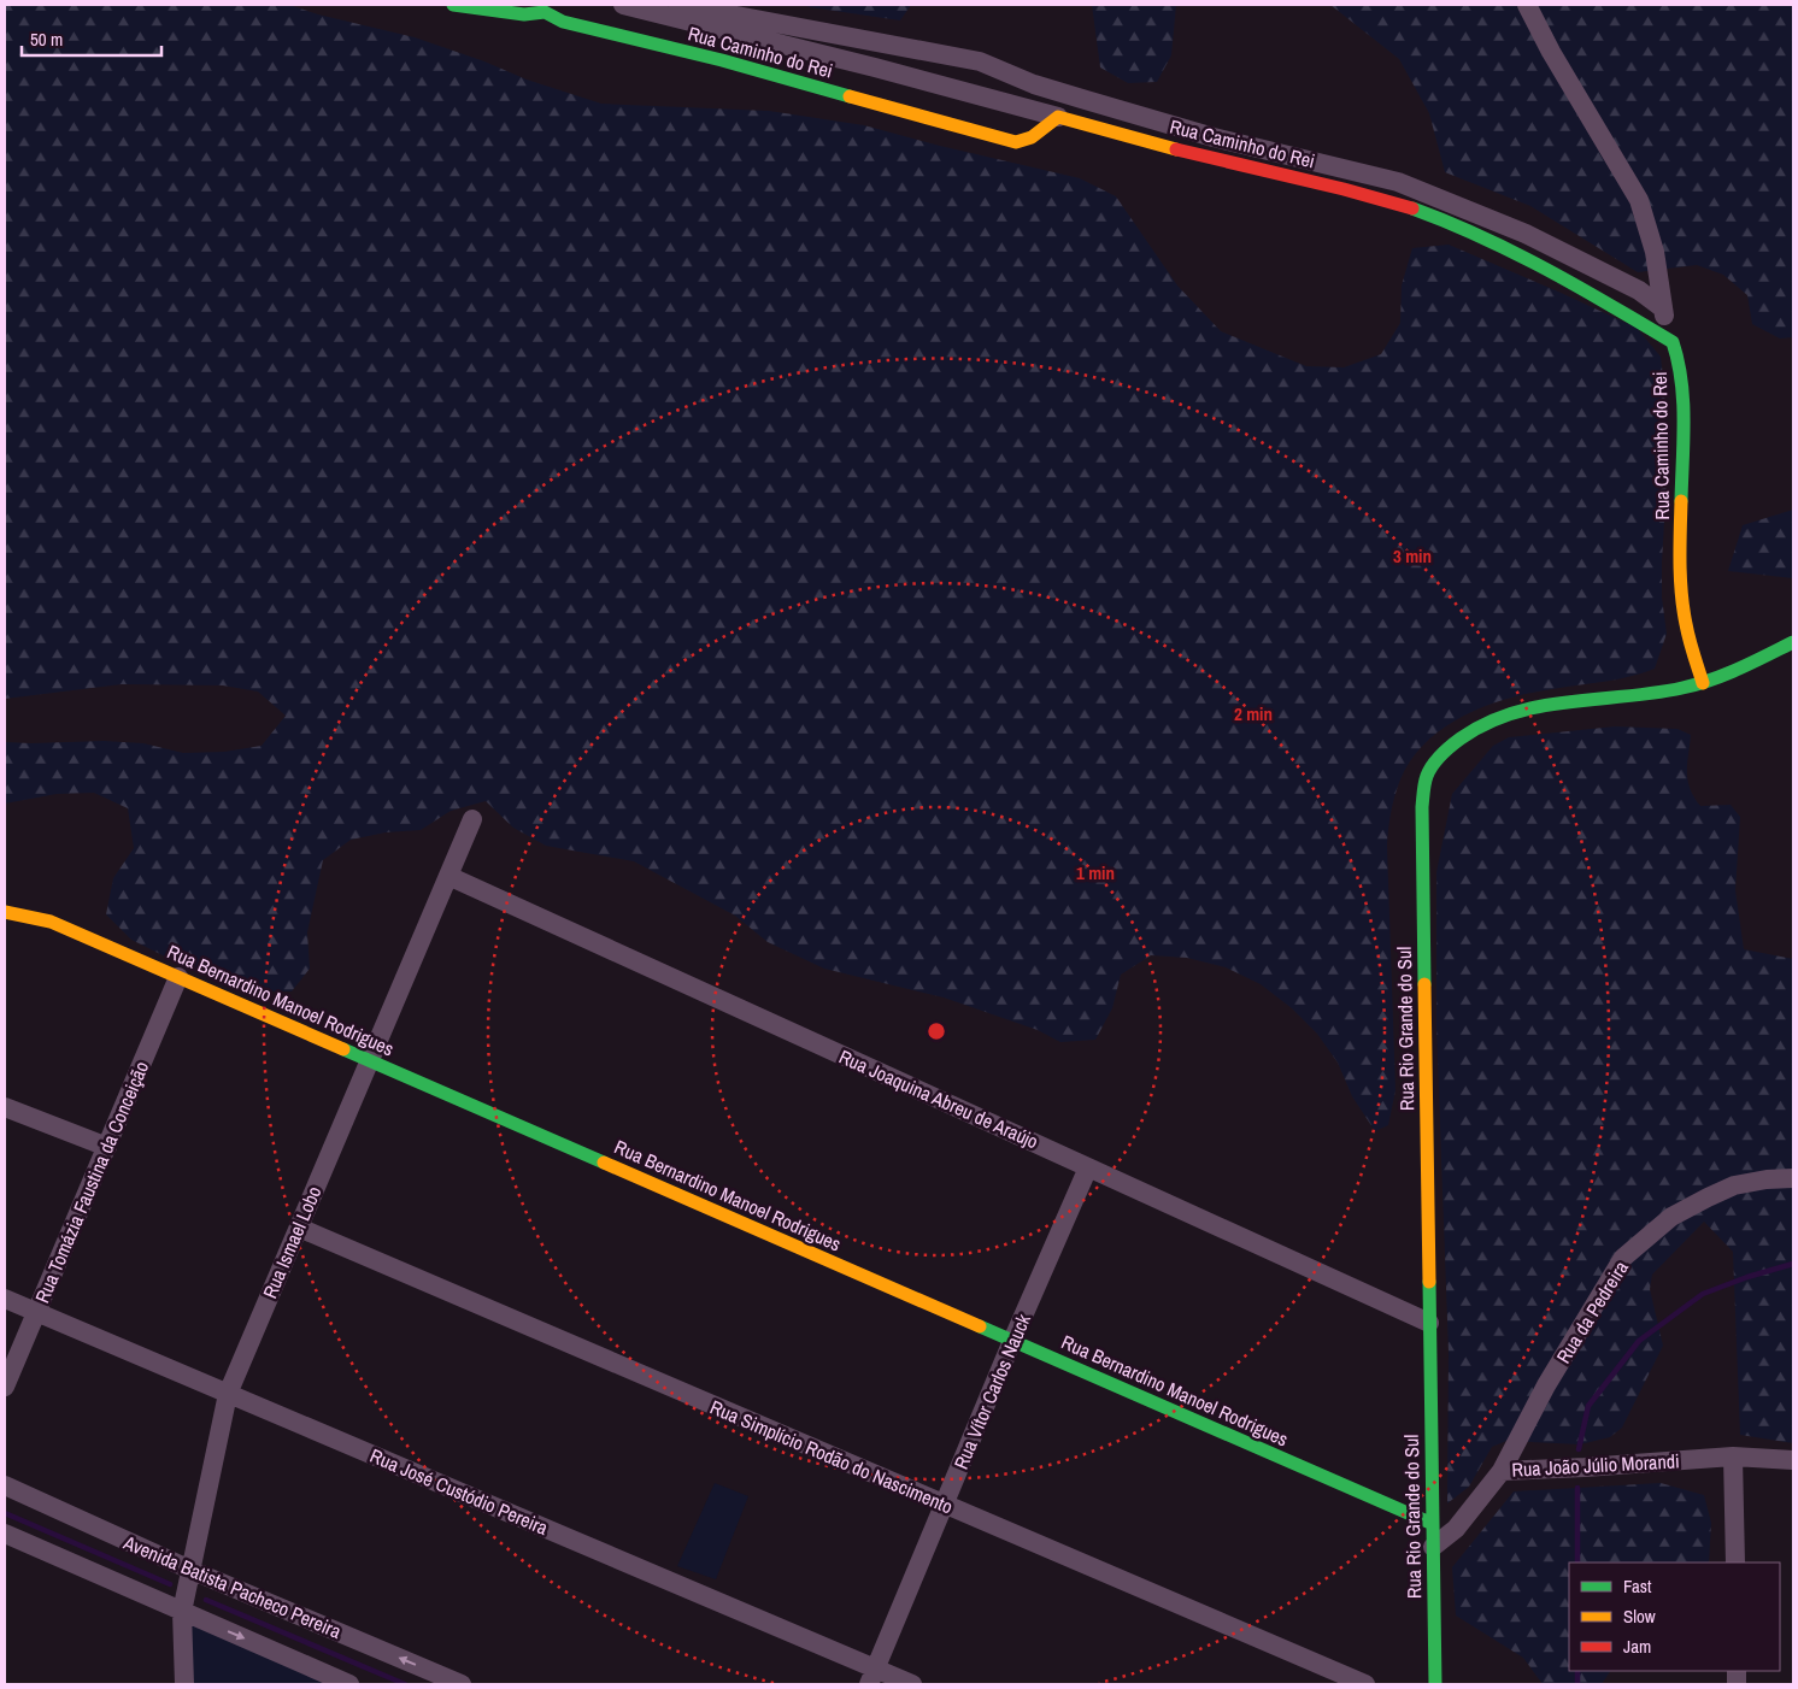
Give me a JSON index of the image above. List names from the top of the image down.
{
  "streets": {
    "street": [
      "Rua Caminho do Rei",
      "Rua Bernardino Manoel Rodrigues",
      "Rua Rio Grande do Sul",
      "Rua Joaquina Abreu de Araújo",
      "Rua Tomázia Faustina da Conceição",
      "Rua Ismael Lobo",
      "Rua da Pedreira",
      "Rua Vítor Carlos Nauck",
      "Rua Simplício Rodão do Nascimento",
      "Rua João Júlio Morandi",
      "Rua José Custódio Pereira",
      "Avenida Batista Pacheco Pereira"
    ]
  },
  "crossings": [
    ["Rua Caminho do Rei", "Rua Rio Grande do Sul"],
    ["Rua Bernardino Manoel Rodrigues", "Rua Rio Grande do Sul"],
    ["Rua Bernardino Manoel Rodrigues", "Rua Tomázia Faustina da Conceição"],
    ["Rua Bernardino Manoel Rodrigues", "Rua Ismael Lobo"],
    ["Rua Bernardino Manoel Rodrigues", "Rua Vítor Carlos Nauck"],
    ["Rua Rio Grande do Sul", "Rua Joaquina Abreu de Araújo"],
    ["Rua Rio Grande do Sul", "Rua João Júlio Morandi"],
    ["Rua Joaquina Abreu de Araújo", "Rua Ismael Lobo"],
    ["Rua Joaquina Abreu de Araújo", "Rua Vítor Carlos Nauck"],
    ["Rua Tomázia Faustina da Conceição", "Rua José Custódio Pereira"],
    ["Rua Ismael Lobo", "Rua Simplício Rodão do Nascimento"],
    ["Rua Ismael Lobo", "Rua José Custódio Pereira"],
    ["Rua Ismael Lobo", "Avenida Batista Pacheco Pereira"],
    ["Rua da Pedreira", "Rua João Júlio Morandi"],
    ["Rua Vítor Carlos Nauck", "Rua Simplício Rodão do Nascimento"],
    ["Rua Vítor Carlos Nauck", "Rua José Custódio Pereira"]
  ],
  "legend": ["Fast", "Slow", "Jam"],
  "scale_bar": "50 m",
  "rings": ["3 min", "2 min", "1 min"]
}
